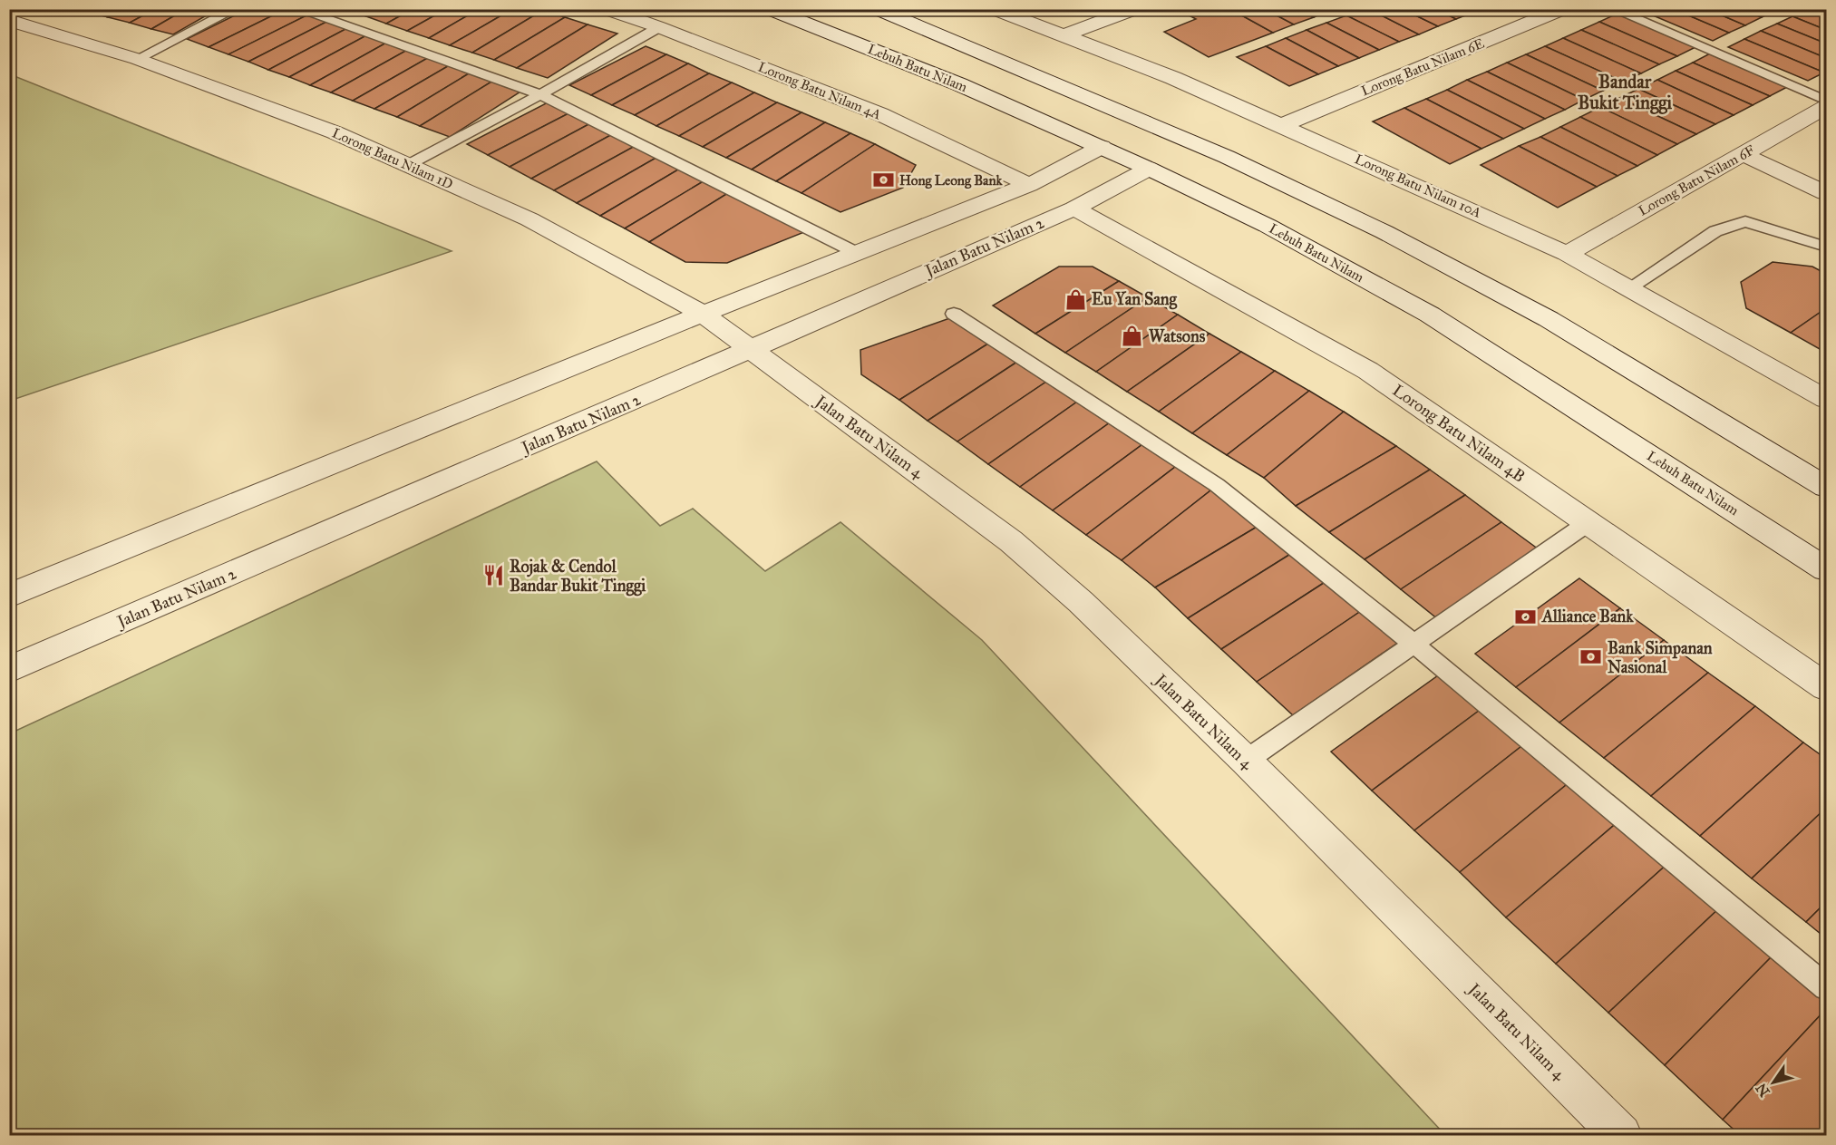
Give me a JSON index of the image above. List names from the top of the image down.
{
  "streets": {
    "street": [
      "Lorong Batu Nilam 6E",
      "Lebuh Batu Nilam",
      "Lorong Batu Nilam 4A",
      "Lorong Batu Nilam 1D",
      "Lorong Batu Nilam 6F",
      "Lorong Batu Nilam 10A",
      "Jalan Batu Nilam 2",
      "Lorong Batu Nilam 4B",
      "Jalan Batu Nilam 4"
    ]
  },
  "crossings": [
    ["Lorong Batu Nilam 6E", "Lorong Batu Nilam 10A"],
    ["Lebuh Batu Nilam", "Jalan Batu Nilam 2"],
    ["Lorong Batu Nilam 1D", "Jalan Batu Nilam 2"],
    ["Lorong Batu Nilam 1D", "Jalan Batu Nilam 4"],
    ["Lorong Batu Nilam 6F", "Lorong Batu Nilam 10A"],
    ["Jalan Batu Nilam 2", "Lorong Batu Nilam 4B"],
    ["Jalan Batu Nilam 2", "Jalan Batu Nilam 4"]
  ],
  "districts": ["Bandar Bukit Tinggi"],
  "places": {
    "bank": ["Hong Leong Bank", "Alliance Bank", "Bank Simpanan Nasional"],
    "shop": ["Eu Yan Sang", "Watsons"],
    "restaurant": ["Rojak & Cendol Bandar Bukit Tinggi"]
  },
  "north": "bottom left"
}
